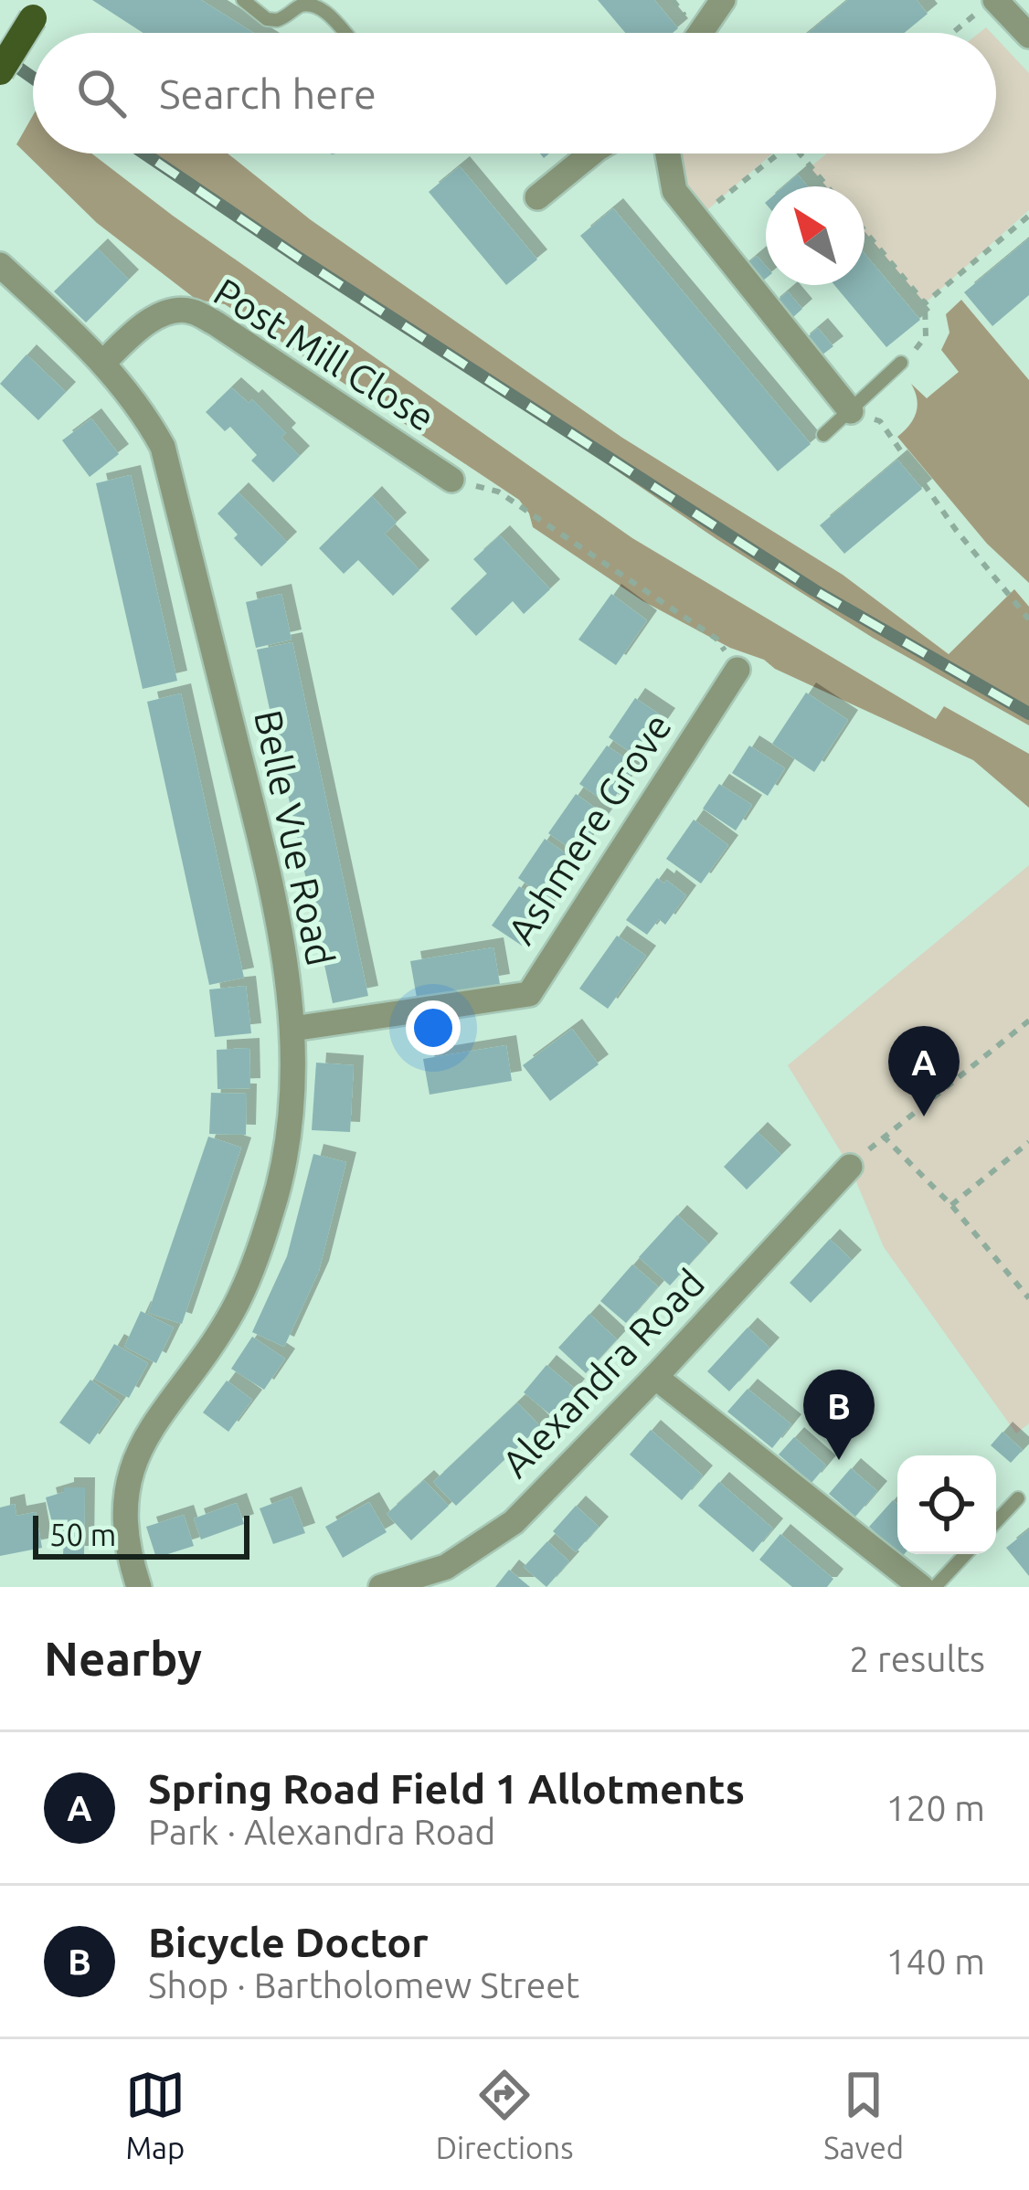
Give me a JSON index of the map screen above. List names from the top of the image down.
{
  "streets": {
    "street": [
      "Post Mill Close",
      "Ashmere Grove",
      "Belle Vue Road",
      "Alexandra Road"
    ]
  },
  "crossings": [
    ["Post Mill Close", "Belle Vue Road"],
    ["Ashmere Grove", "Belle Vue Road"]
  ],
  "scale_bar": "50 m",
  "north": "top left",
  "page": {
    "search": "Search here",
    "pins": ["A", "B"],
    "scale": "50 m",
    "heading": ["Nearby", "2 results"],
    "list": [
      {
        "mark": "A",
        "name": "Spring Road Field 1 Allotments",
        "note": "Park · Alexandra Road",
        "value": "120 m"
      },
      {
        "mark": "B",
        "name": "Bicycle Doctor",
        "note": "Shop · Bartholomew Street",
        "value": "140 m"
      }
    ],
    "nav": ["Map", "Directions", "Saved"]
  }
}
